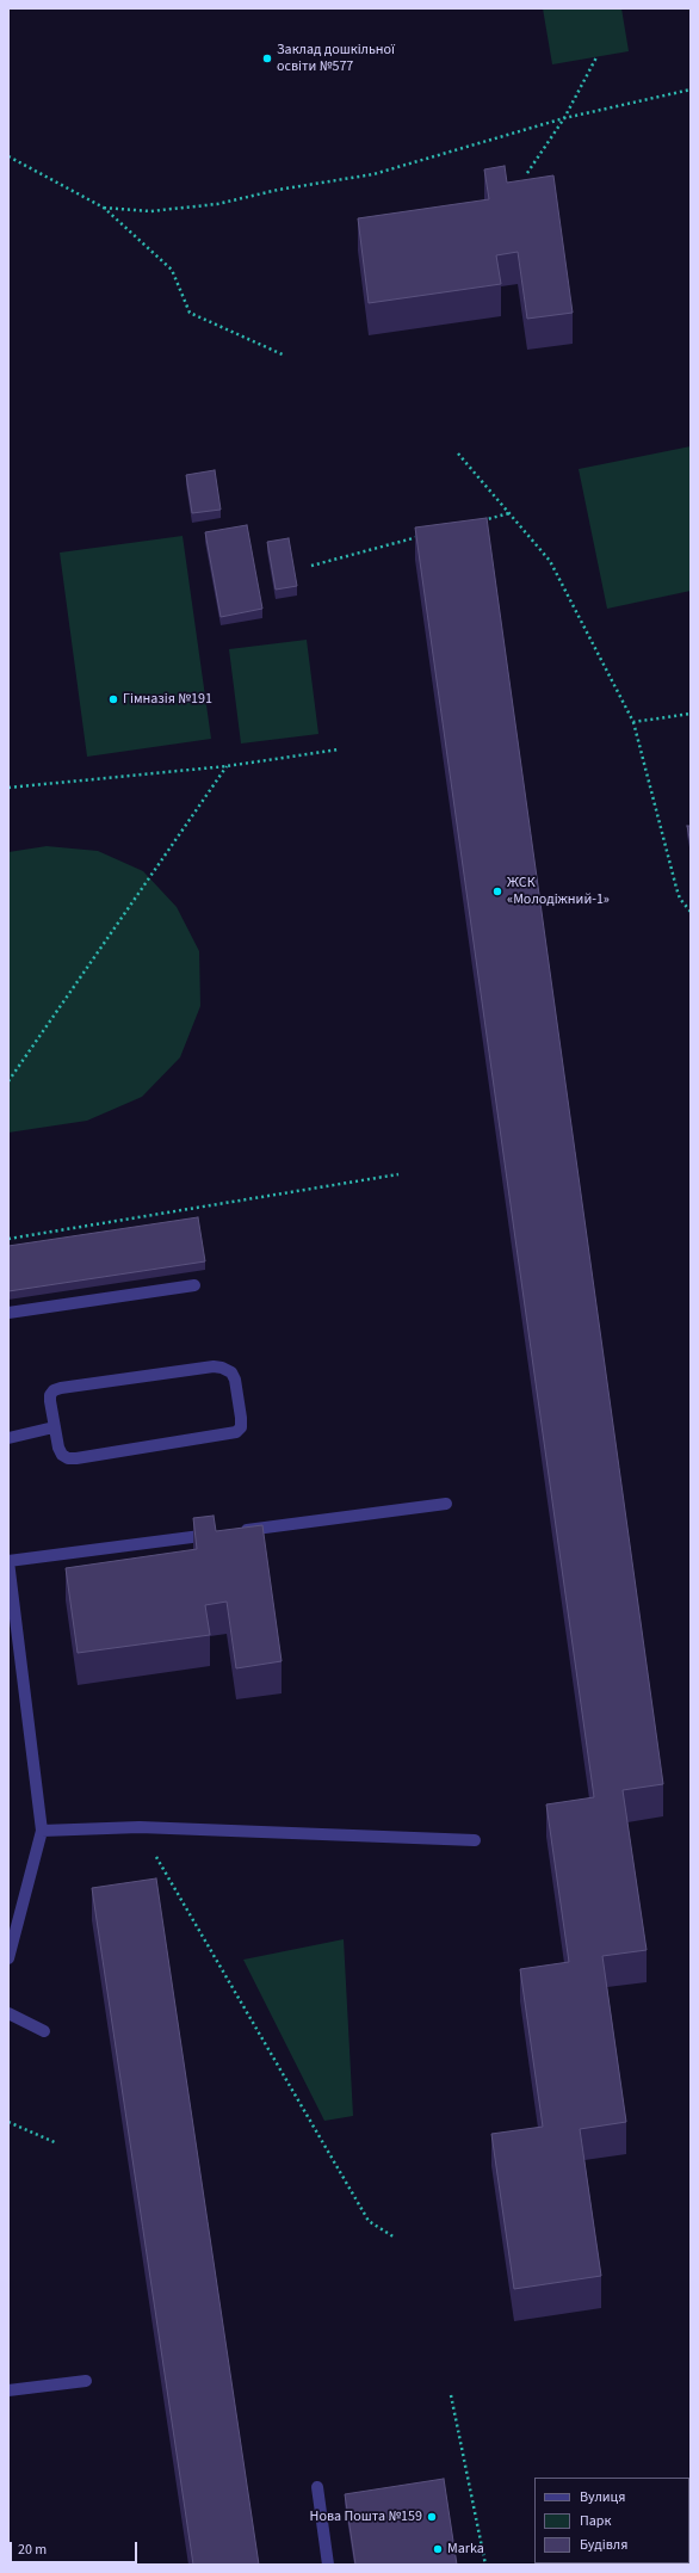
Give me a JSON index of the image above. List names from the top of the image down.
{
  "places": [
    "Заклад дошкільної освіти №577",
    "Гімназія №191",
    "ЖСК «Молодіжний-1»",
    "Нова Пошта №159",
    "Marka"
  ],
  "legend": ["Вулиця", "Парк", "Будівля"],
  "scale_bar": "20 m"
}
